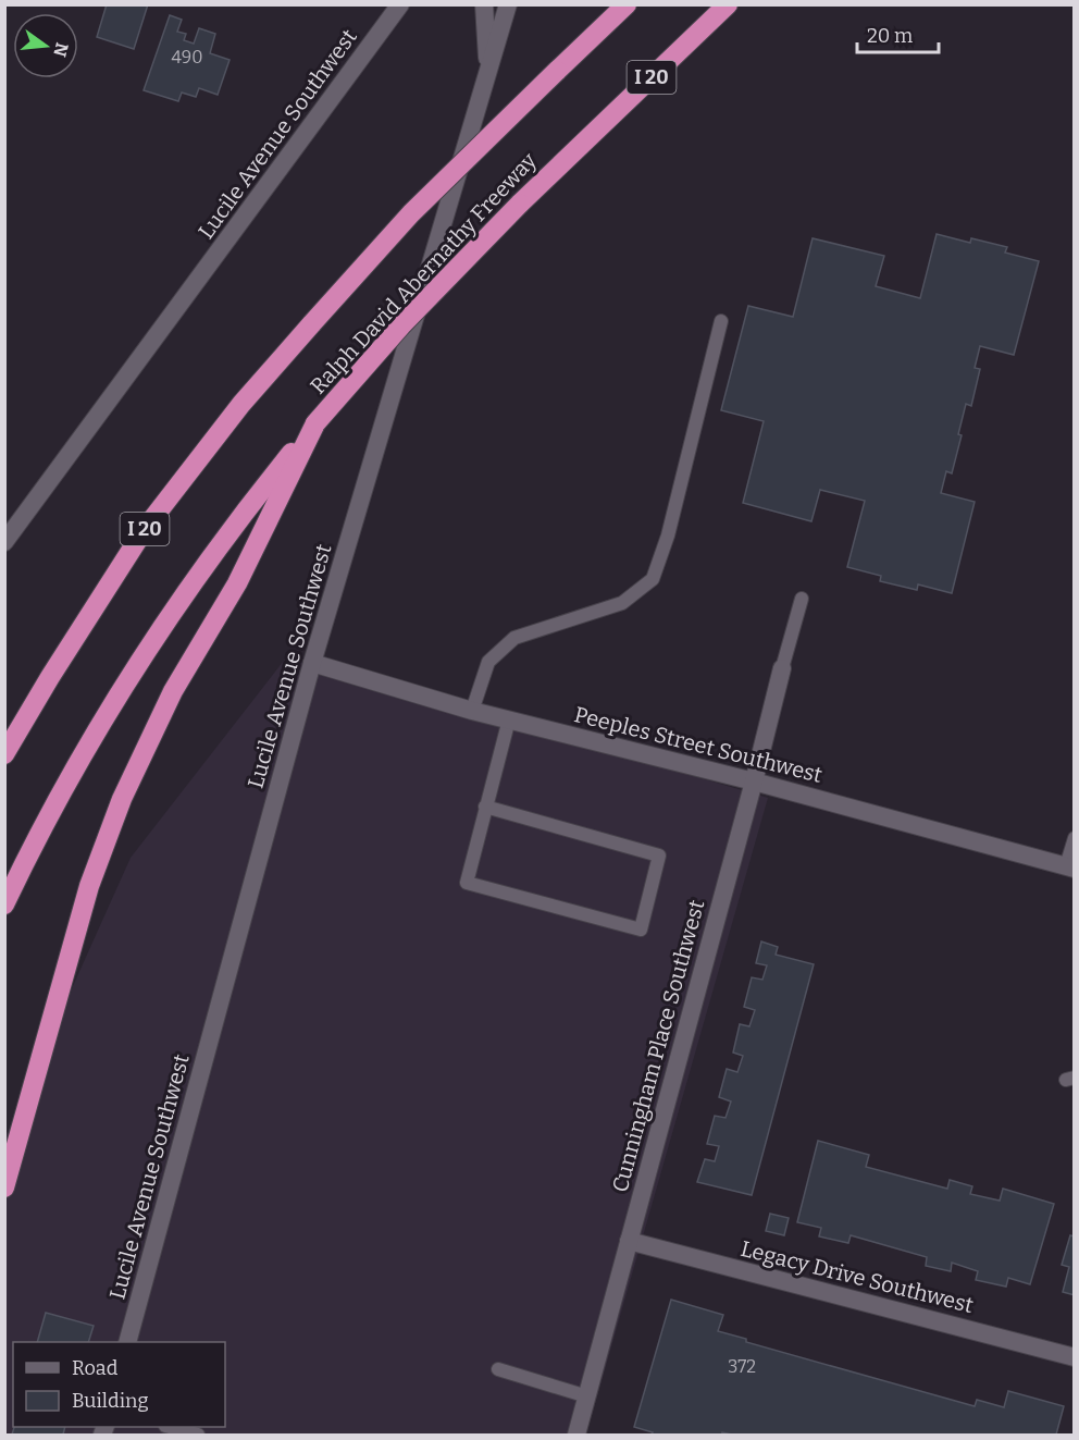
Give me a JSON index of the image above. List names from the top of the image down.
{
  "streets": {
    "highway": ["I 20", "Ralph David Abernathy Freeway"],
    "street": [
      "Lucile Avenue Southwest",
      "Peeples Street Southwest",
      "Cunningham Place Southwest",
      "Legacy Drive Southwest"
    ]
  },
  "crossings": [
    ["Lucile Avenue Southwest", "Peeples Street Southwest"],
    ["Peeples Street Southwest", "Cunningham Place Southwest"],
    ["Cunningham Place Southwest", "Legacy Drive Southwest"]
  ],
  "house_numbers": ["490", "372"],
  "legend": ["Road", "Building"],
  "scale_bar": "20 m",
  "north": "right"
}
